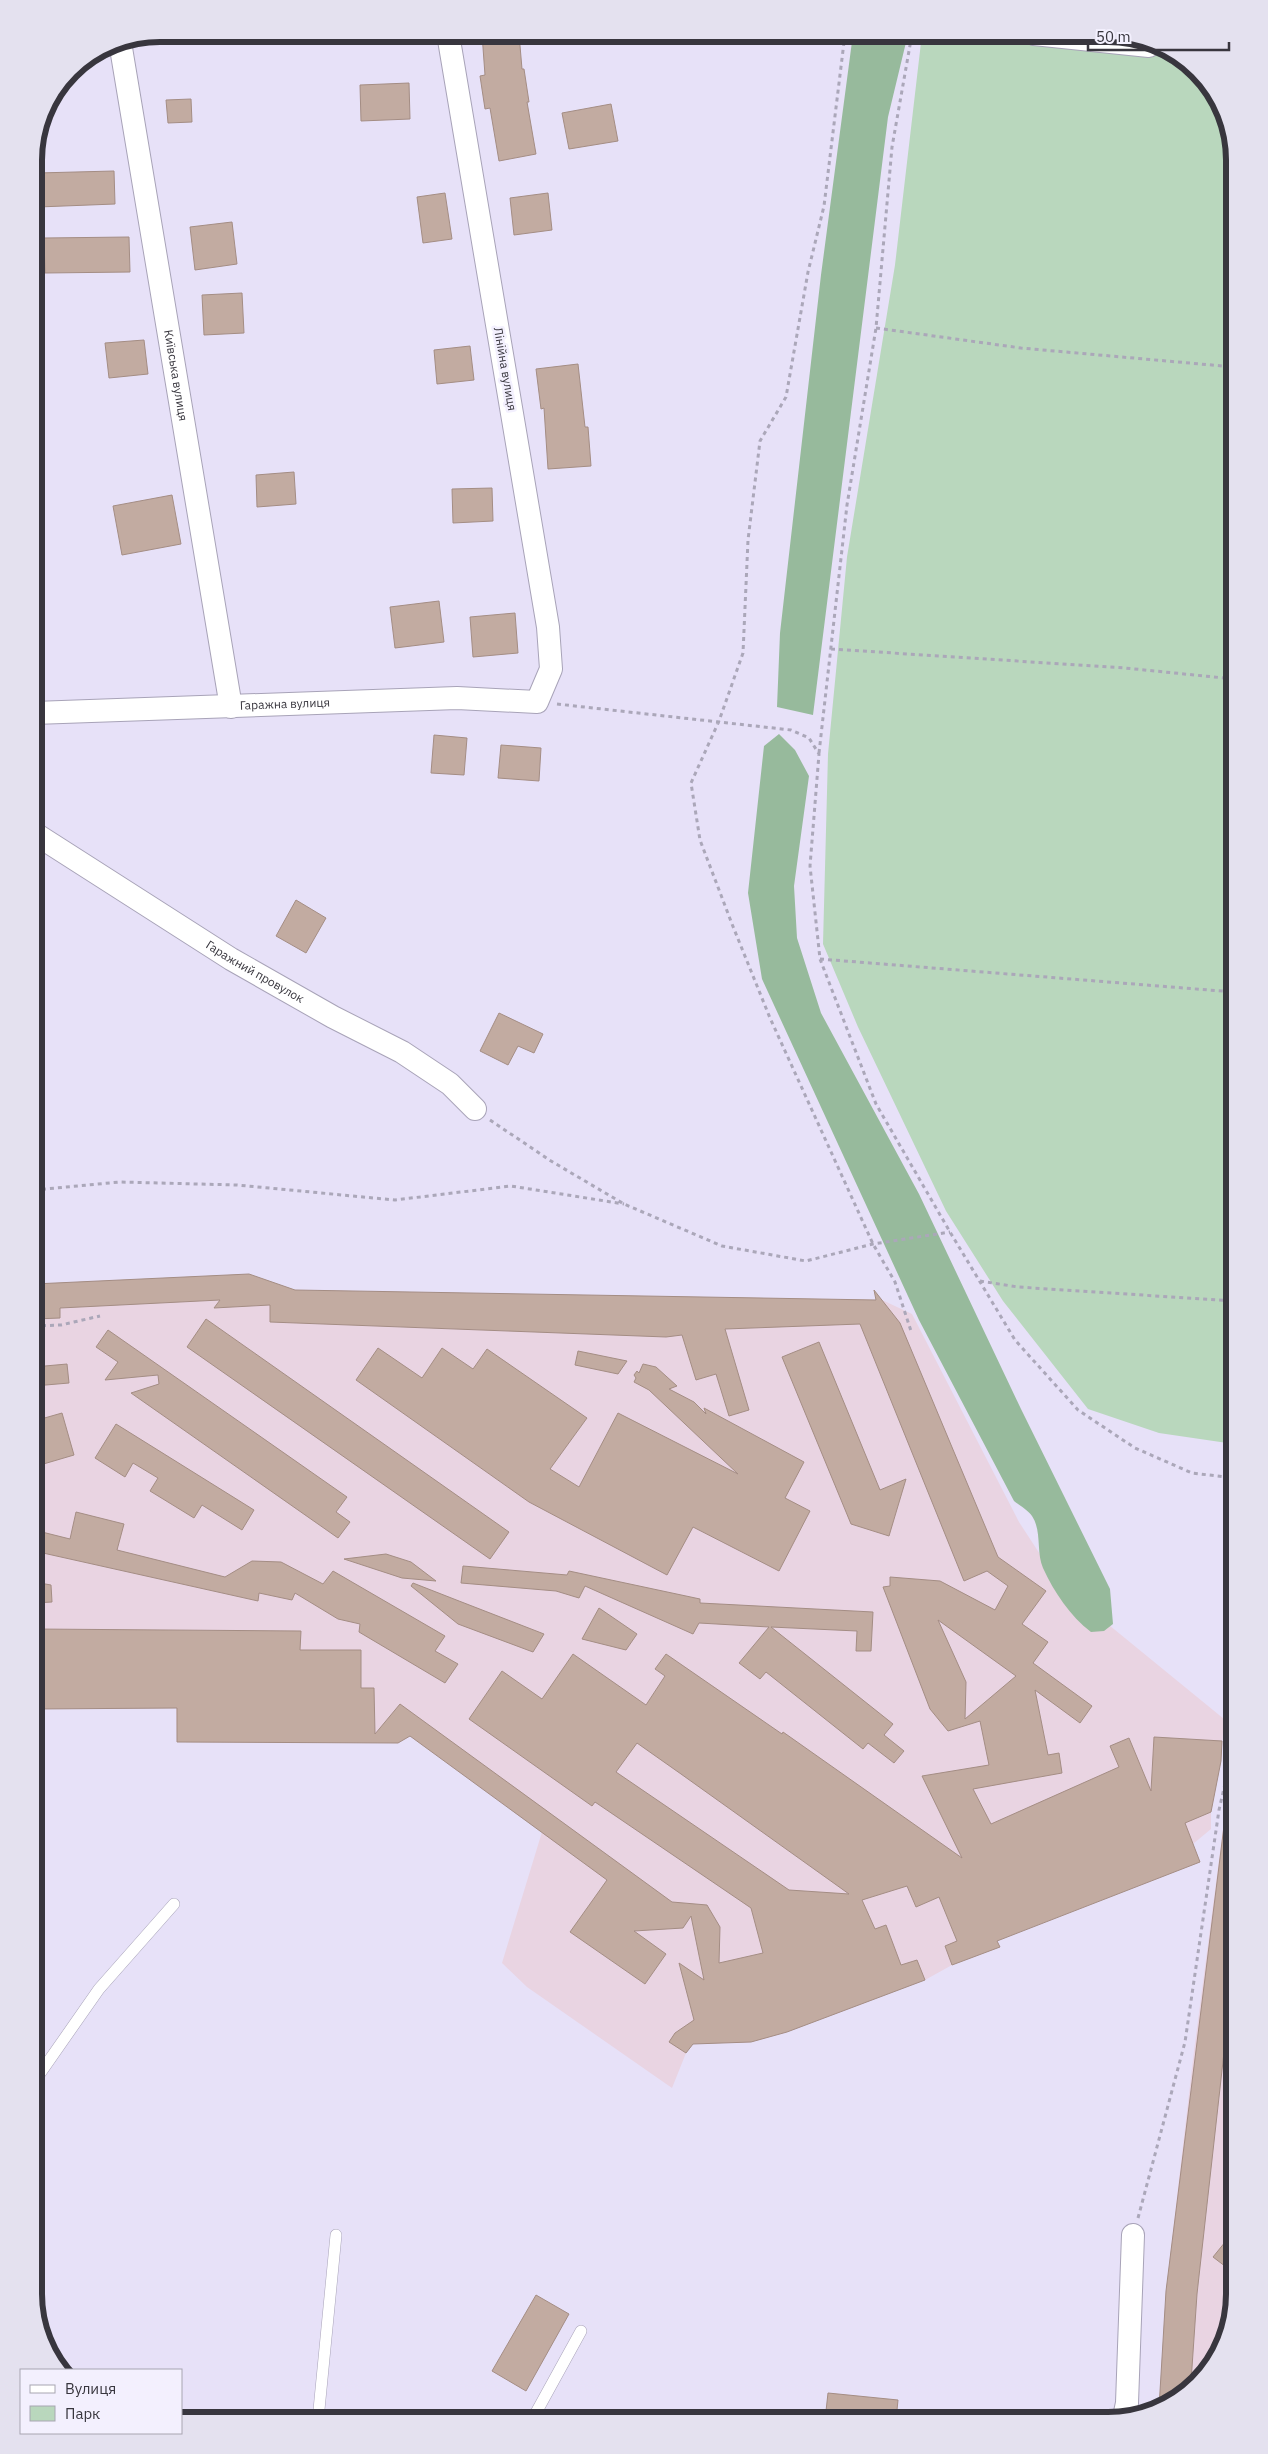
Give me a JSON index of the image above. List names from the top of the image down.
{
  "streets": {
    "street": [
      "Лінійна вулиця",
      "Київська вулиця",
      "Гаражна вулиця",
      "Гаражний провулок"
    ]
  },
  "crossings": [
    ["Лінійна вулиця", "Гаражна вулиця"],
    ["Київська вулиця", "Гаражна вулиця"]
  ],
  "legend": ["Вулиця", "Парк"],
  "scale_bar": "50 m"
}
